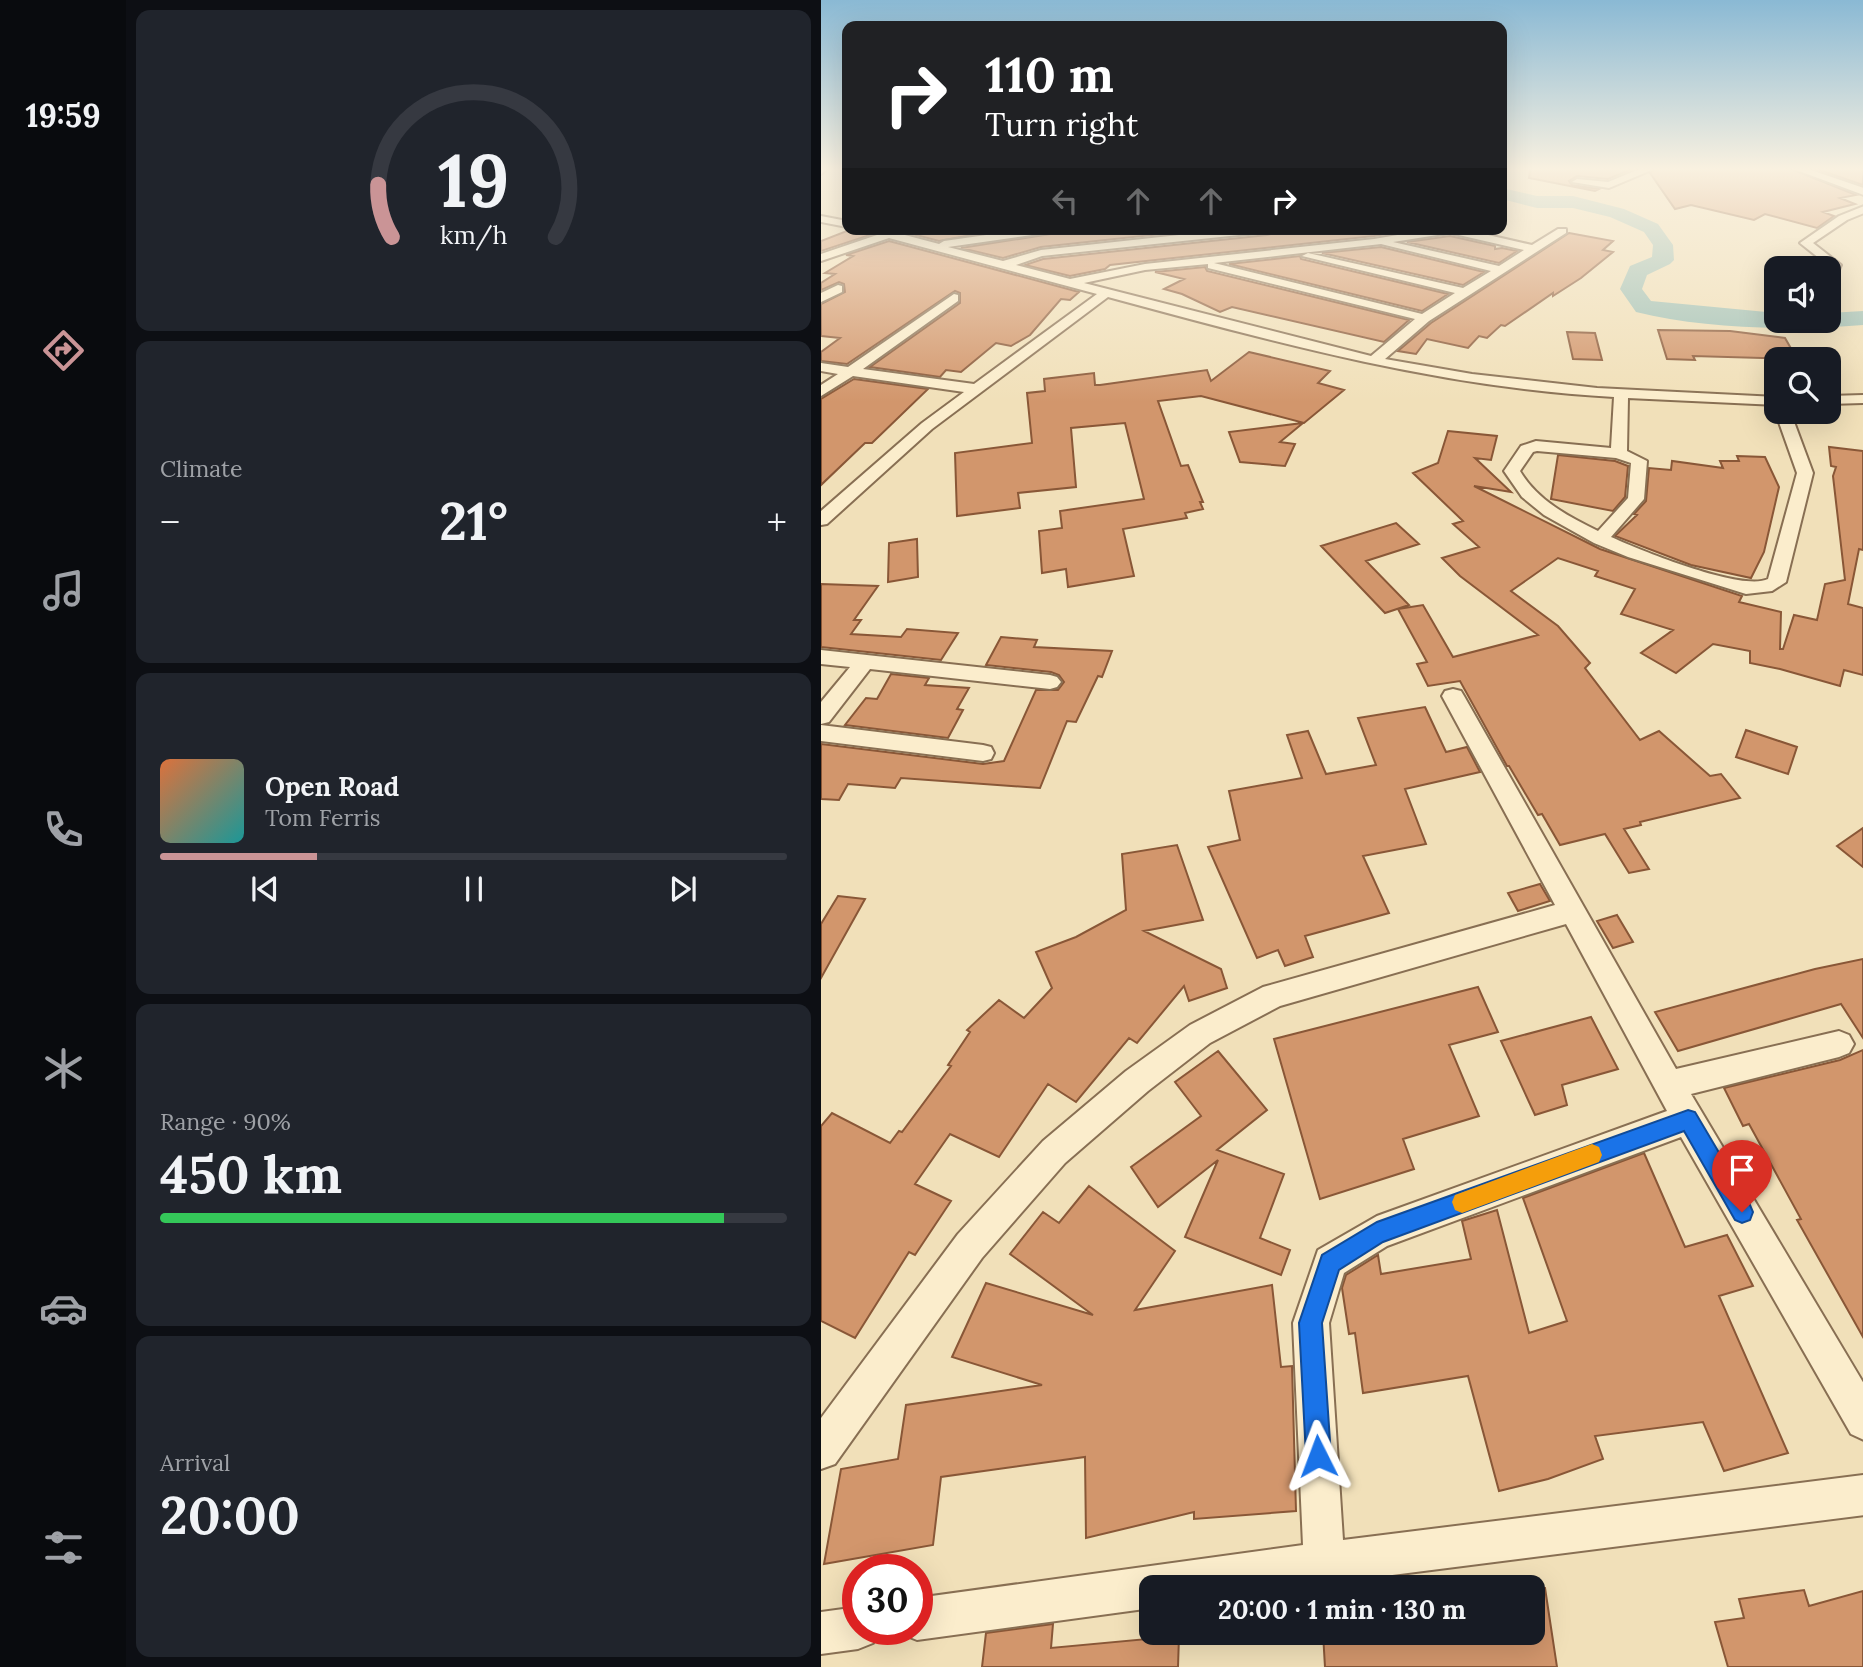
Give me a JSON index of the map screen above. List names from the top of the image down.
{
  "page": {
    "tabs": "19:59",
    "turn": ["110 m", "Turn right"],
    "tile": [
      "Climate",
      ["Range · 90%", "450 km"],
      ["Arrival", "20:00"]
    ],
    "heat": ["−", "21°", "+"],
    "song": ["Open Road", "Tom Ferris"],
    "limit": "30",
    "trip": "20:00 · 1 min · 130 m",
    "gauge": ["19", "km/h"]
  }
}
